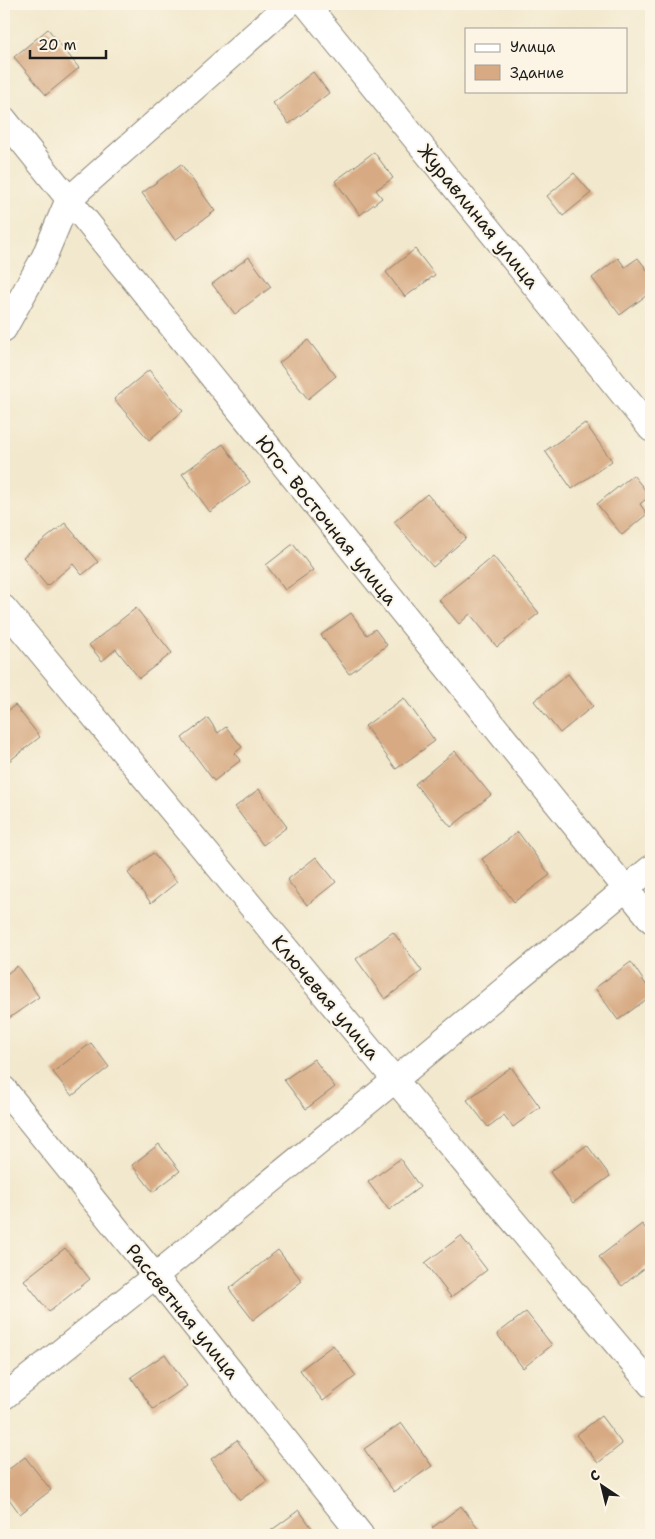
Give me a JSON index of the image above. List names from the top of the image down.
{
  "streets": {
    "street": [
      "Журавлиная улица",
      "Юго- Восточная улица",
      "Ключевая улица",
      "Рассветная улица"
    ]
  },
  "legend": ["Улица", "Здание"],
  "scale_bar": "20 m",
  "north": "top left"
}
